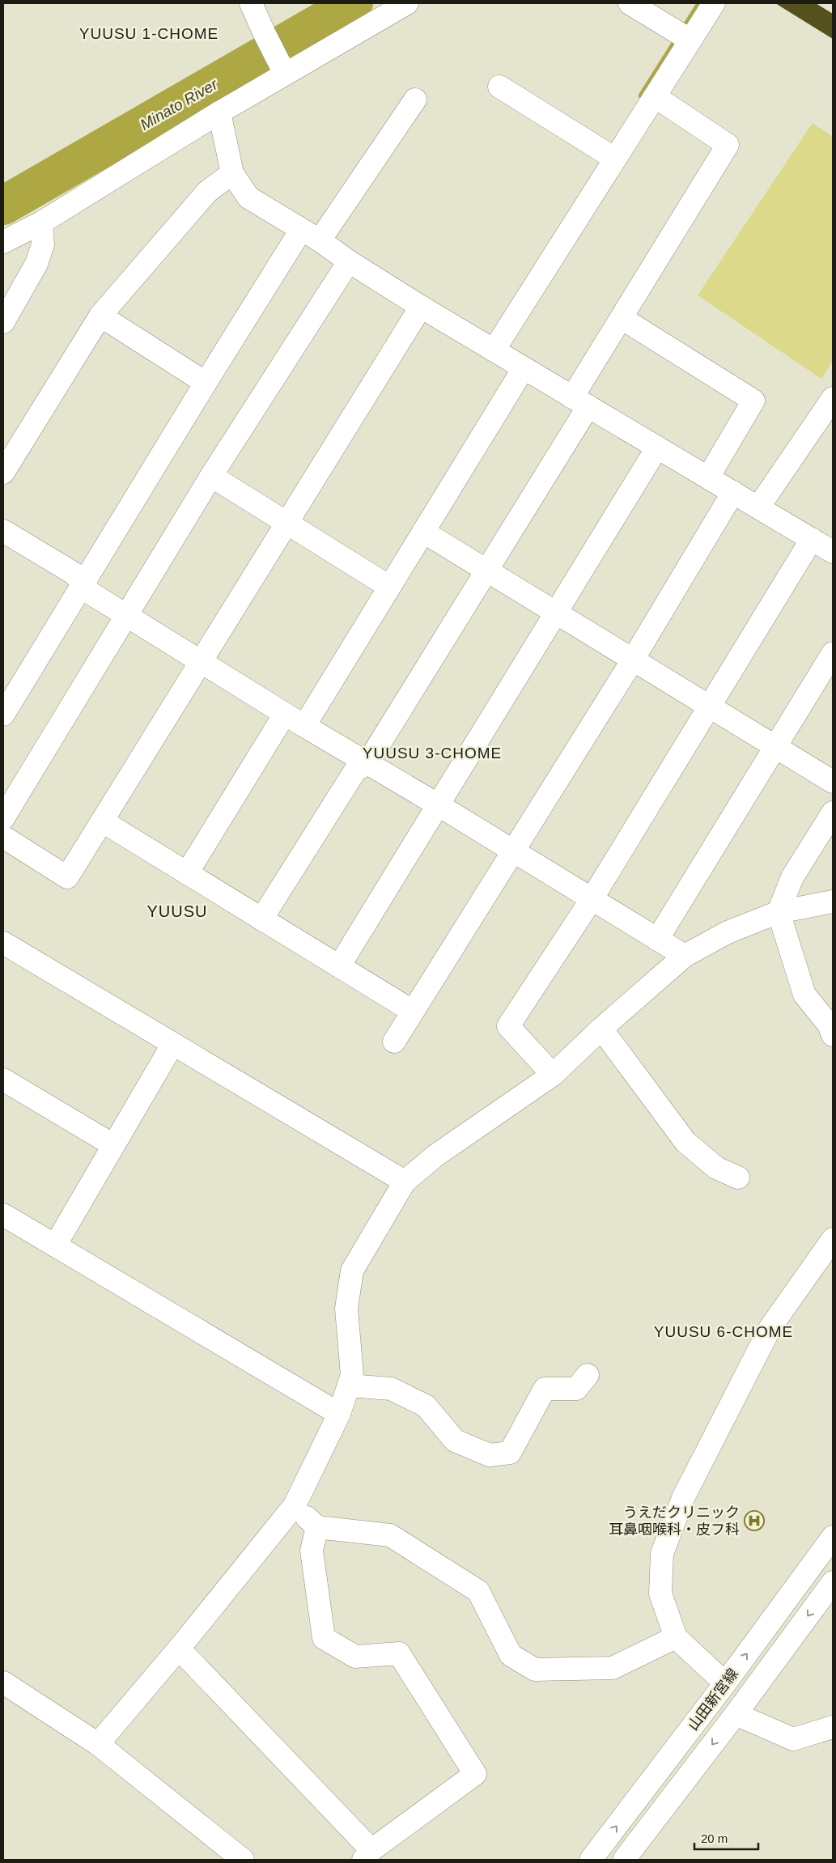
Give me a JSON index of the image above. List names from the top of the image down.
{
  "streets": {
    "street": ["山田新宮線"]
  },
  "districts": [
    "YUUSU 1-CHOME",
    "YUUSU 3-CHOME",
    "YUUSU",
    "YUUSU 6-CHOME"
  ],
  "water": ["Minato River"],
  "places": {
    "hospital": ["うえだクリニック 耳鼻咽喉科・皮フ科"]
  },
  "scale_bar": "20 m"
}
